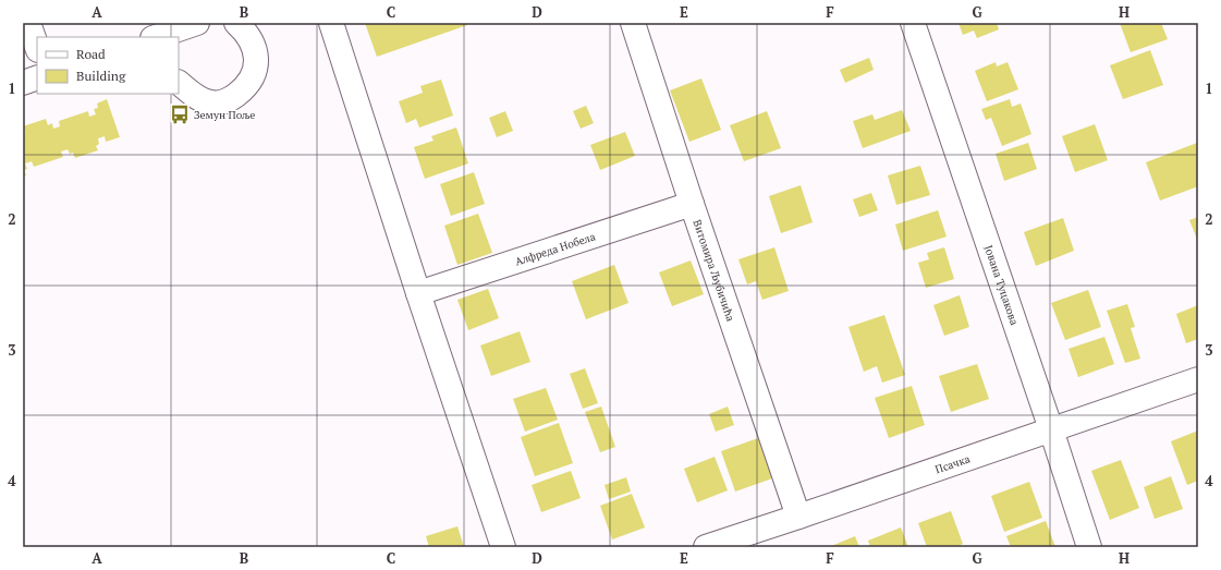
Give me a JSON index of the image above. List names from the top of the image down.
{
  "streets": {
    "street": [
      "Алфреда Нобела",
      "Витомира Љубичића",
      "Јована Туцакова",
      "Псачка"
    ]
  },
  "crossings": [
    ["Алфреда Нобела", "Витомира Љубичића"],
    ["Витомира Љубичића", "Псачка"],
    ["Јована Туцакова", "Псачка"]
  ],
  "places": {
    "bus stop": ["Земун Поље"]
  },
  "legend": ["Road", "Building"],
  "grid": {
    "columns": [
      "A",
      "B",
      "C",
      "D",
      "E",
      "F",
      "G",
      "H"
    ],
    "rows": [
      "1",
      "2",
      "3",
      "4"
    ]
  }
}
